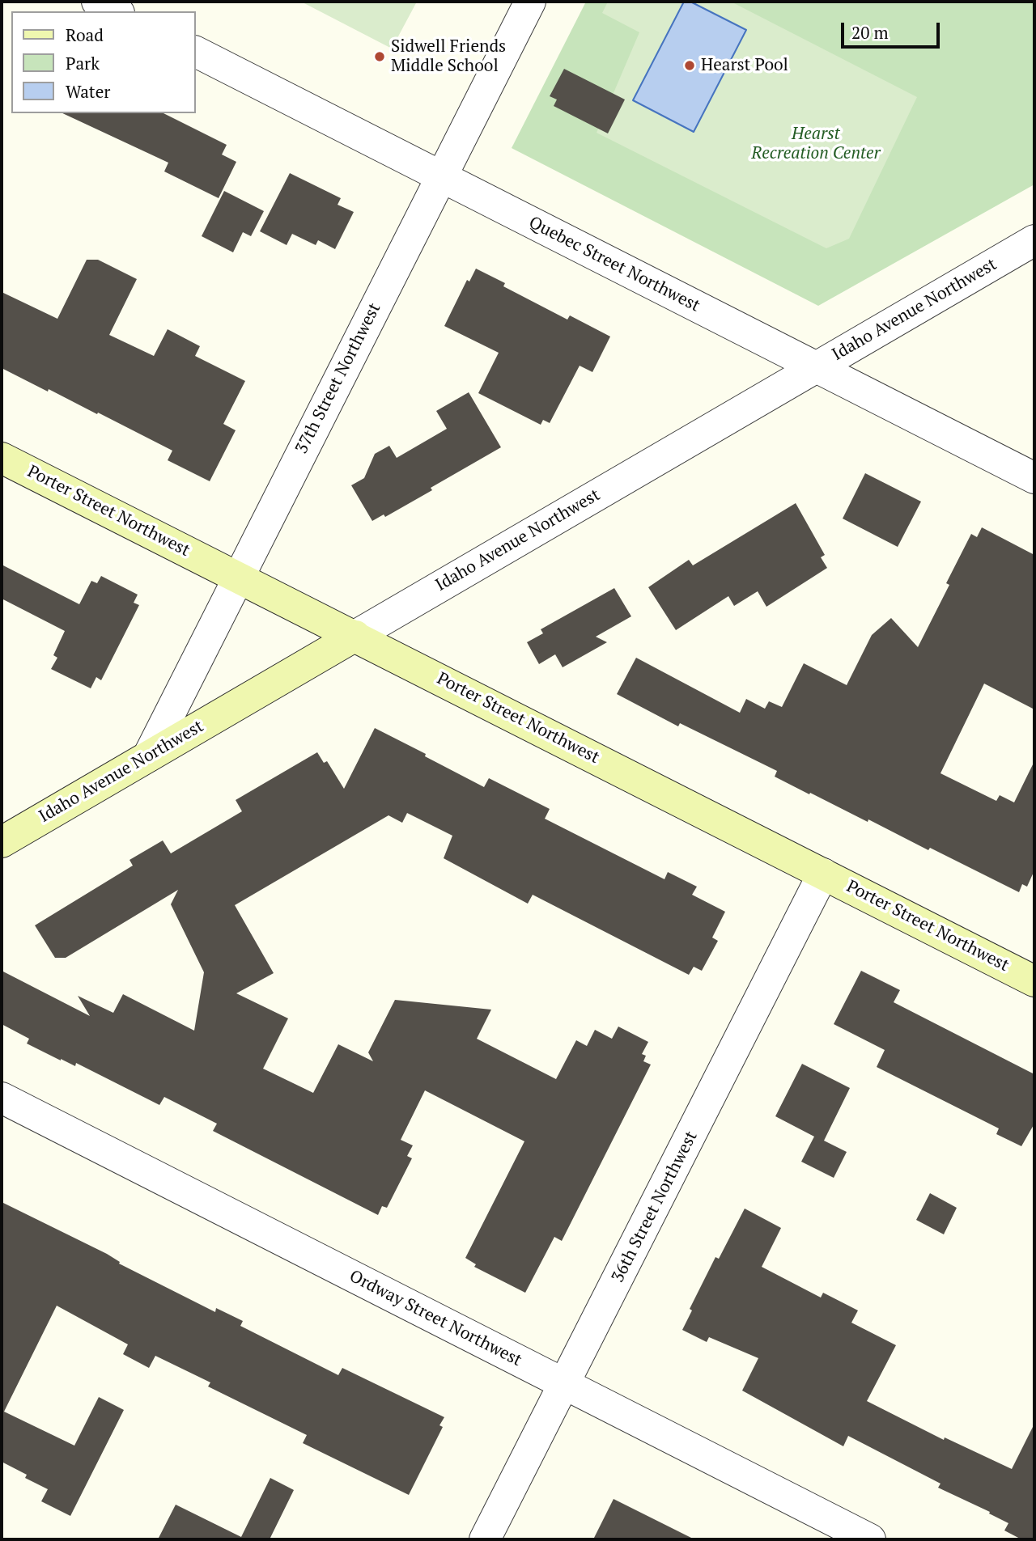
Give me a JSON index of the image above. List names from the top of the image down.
{
  "streets": {
    "street": [
      "Quebec Street Northwest",
      "Idaho Avenue Northwest",
      "37th Street Northwest",
      "Porter Street Northwest",
      "36th Street Northwest",
      "Ordway Street Northwest"
    ]
  },
  "crossings": [
    ["Quebec Street Northwest", "Idaho Avenue Northwest"],
    ["Quebec Street Northwest", "37th Street Northwest"],
    ["Idaho Avenue Northwest", "37th Street Northwest"],
    ["Idaho Avenue Northwest", "Porter Street Northwest"],
    ["37th Street Northwest", "Porter Street Northwest"],
    ["Porter Street Northwest", "36th Street Northwest"],
    ["36th Street Northwest", "Ordway Street Northwest"]
  ],
  "parks": ["Hearst Recreation Center"],
  "places": ["Sidwell Friends Middle School", "Hearst Pool"],
  "legend": ["Road", "Park", "Water"],
  "scale_bar": "20 m"
}
